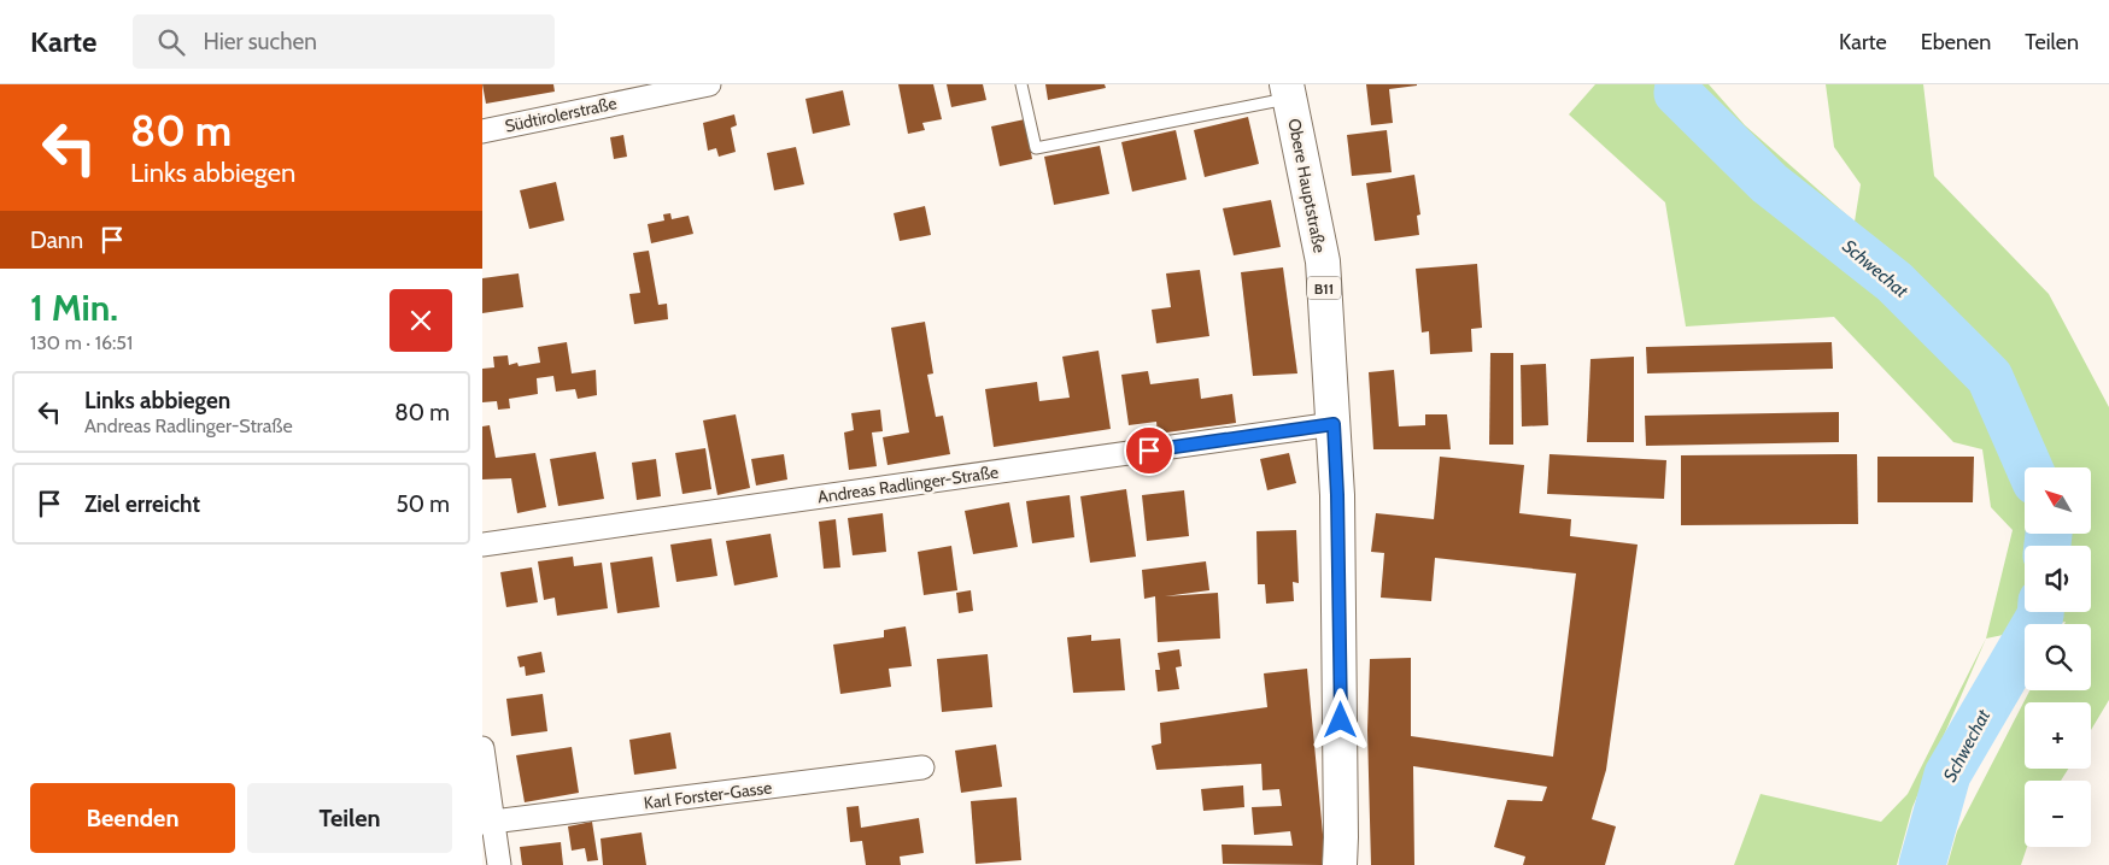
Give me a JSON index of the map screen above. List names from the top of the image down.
{
  "streets": {
    "main road": ["Obere Hauptstraße", "B11"],
    "street": ["Südtirolerstraße", "Andreas Radlinger-Straße", "Karl Forster-Gasse"]
  },
  "crossings": [
    ["Obere Hauptstraße", "Andreas Radlinger-Straße"]
  ],
  "water": ["Schwechat"],
  "north": "top left",
  "page": {
    "header": "Karte",
    "search": "Hier suchen",
    "nav": ["Karte", "Ebenen", "Teilen"],
    "turn": ["80 m", "Links abbiegen"],
    "then": "Dann",
    "heading": ["1 Min.", "130 m · 16:51"],
    "list": [
      {
        "name": "Links abbiegen",
        "note": "Andreas Radlinger-Straße",
        "value": "80 m"
      },
      {
        "name": "Ziel erreicht",
        "value": "50 m"
      }
    ],
    "map_buttons": ["+", "−"],
    "buttons": ["Beenden", "Teilen"]
  }
}
